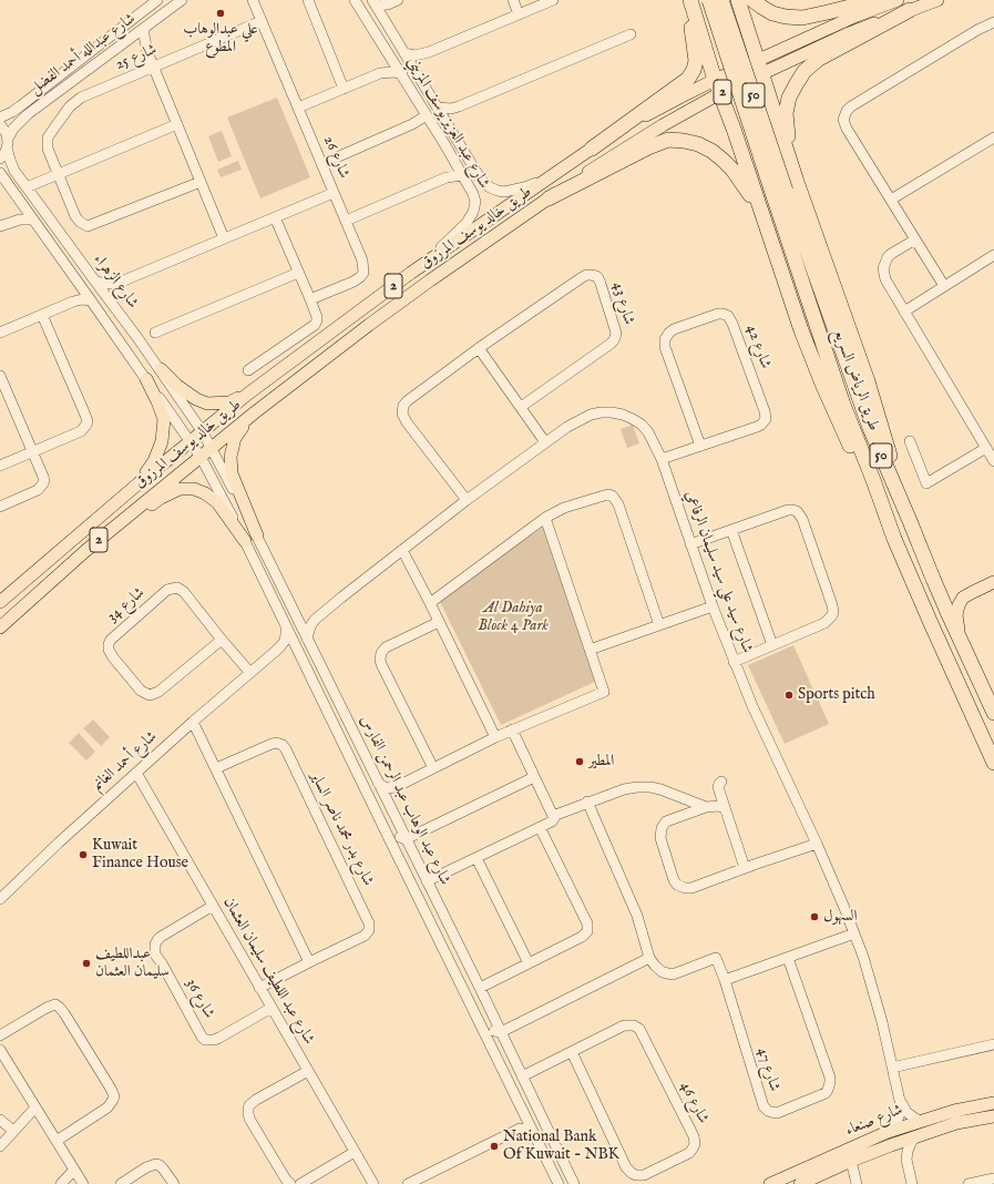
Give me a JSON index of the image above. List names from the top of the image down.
{
  "streets": {
    "highway": ["50", "طريق الرياض السريع"],
    "main road": ["2", "طريق خالد يوسف المرزوق", "شارع صنعاء"],
    "street": [
      "شارع عبدالله أحمد الفضل",
      "شارع 25",
      "شارع عبد العزيز يوسف المزيني",
      "شارع 26",
      "شارع الزهراء",
      "شارع 43",
      "شارع 42",
      "شارع سيد علي سيد سليمان الرفاعي",
      "شارع 34",
      "شارع أحمد الغانم",
      "شارع عبد الوهاب عبد الرحمن الفارس",
      "شارع بدر محمد ناصر الساير",
      "شارع عبد اللطيف سليمان العثمان",
      "شارع 36",
      "شارع 47",
      "شارع 46"
    ]
  },
  "crossings": [
    ["شارع عبدالله أحمد الفضل", "شارع الزهراء"],
    ["شارع 25", "شارع 26"],
    ["شارع عبد العزيز يوسف المزيني", "طريق خالد يوسف المرزوق"],
    ["طريق خالد يوسف المرزوق", "شارع الزهراء"],
    ["طريق خالد يوسف المرزوق", "شارع عبد الوهاب عبد الرحمن الفارس"],
    ["شارع الزهراء", "شارع عبد الوهاب عبد الرحمن الفارس"],
    ["شارع 43", "شارع سيد علي سيد سليمان الرفاعي"],
    ["شارع 42", "شارع سيد علي سيد سليمان الرفاعي"],
    ["شارع سيد علي سيد سليمان الرفاعي", "شارع عبد الوهاب عبد الرحمن الفارس"],
    ["شارع سيد علي سيد سليمان الرفاعي", "شارع صنعاء"],
    ["شارع 34", "شارع أحمد الغانم"],
    ["شارع أحمد الغانم", "شارع عبد الوهاب عبد الرحمن الفارس"],
    ["شارع أحمد الغانم", "شارع عبد اللطيف سليمان العثمان"],
    ["شارع عبد الوهاب عبد الرحمن الفارس", "شارع 46"],
    ["شارع بدر محمد ناصر الساير", "شارع عبد اللطيف سليمان العثمان"],
    ["شارع عبد اللطيف سليمان العثمان", "شارع 36"]
  ],
  "parks": ["Al Dahiya Block 4 Park"],
  "places": [
    "علي عبدالوهاب المطوع",
    "Sports pitch",
    "المطير",
    "Kuwait Finance House",
    "السهول",
    "عبداللطيف سليمان العثمان",
    "National Bank Of Kuwait - NBK"
  ]
}
